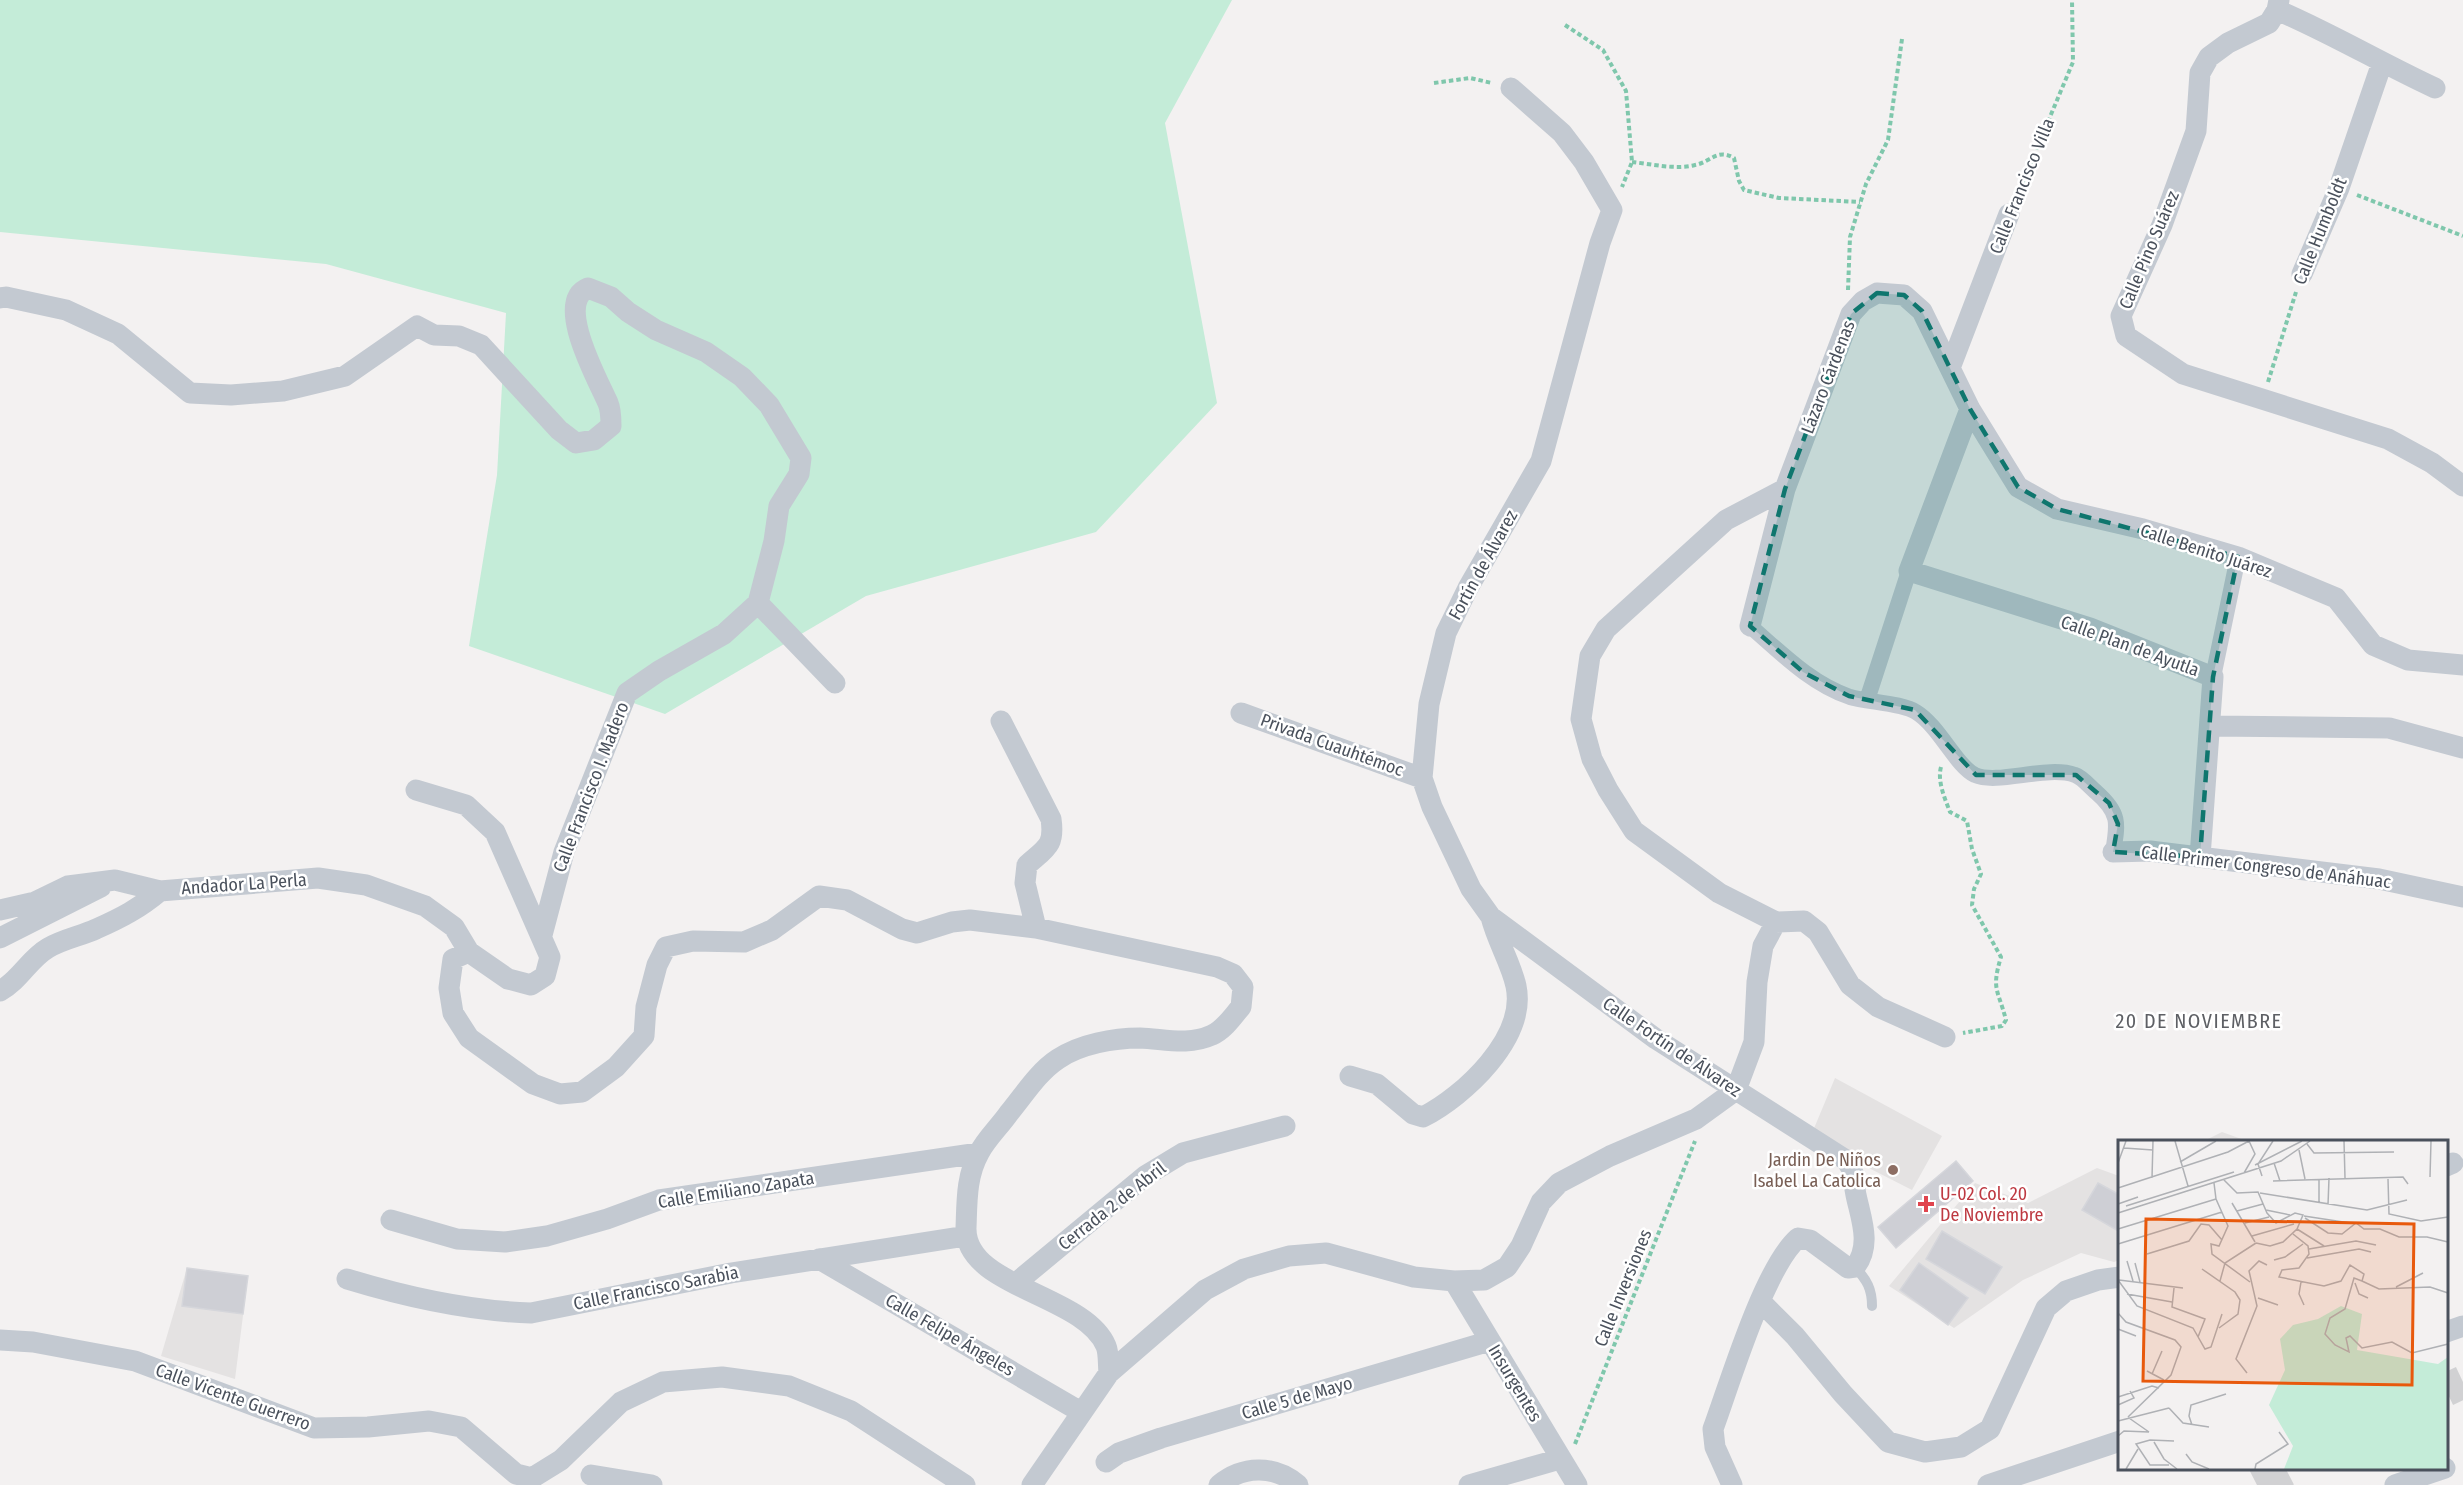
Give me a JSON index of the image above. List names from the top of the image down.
{
  "streets": {
    "street": [
      "Calle Francisco Villa",
      "Calle Humboldt",
      "Calle Pino Suárez",
      "Lázaro Cárdenas",
      "Calle Benito Juárez",
      "Fortín de Álvarez",
      "Calle Plan de Ayutla",
      "Privada Cuauhtémoc",
      "Calle Francisco I. Madero",
      "Calle Primer Congreso de Anáhuac",
      "Andador La Perla",
      "Calle Fortín de Álvarez",
      "Calle Emiliano Zapata",
      "Cerrada 2 de Abril",
      "Calle Francisco Sarabia",
      "Calle Felipe Ángeles",
      "Insurgentes",
      "Calle Vicente Guerrero",
      "Calle 5 de Mayo"
    ],
    "path": ["Calle Inversiones"]
  },
  "crossings": [
    ["Calle Francisco Villa", "Lázaro Cárdenas"],
    ["Calle Humboldt", "Calle Pino Suárez"],
    ["Lázaro Cárdenas", "Calle Benito Juárez"],
    ["Fortín de Álvarez", "Privada Cuauhtémoc"],
    ["Fortín de Álvarez", "Calle Fortín de Álvarez"],
    ["Calle Plan de Ayutla", "Calle Primer Congreso de Anáhuac"],
    ["Calle Francisco I. Madero", "Andador La Perla"],
    ["Calle Francisco Sarabia", "Calle Felipe Ángeles"],
    ["Calle Inversiones", "Insurgentes"],
    ["Insurgentes", "Calle 5 de Mayo"]
  ],
  "districts": ["20 DE NOVIEMBRE"],
  "places": {
    "other": ["Jardin De Niños Isabel La Catolica"],
    "health": ["U-02 Col. 20 De Noviembre"]
  }
}
